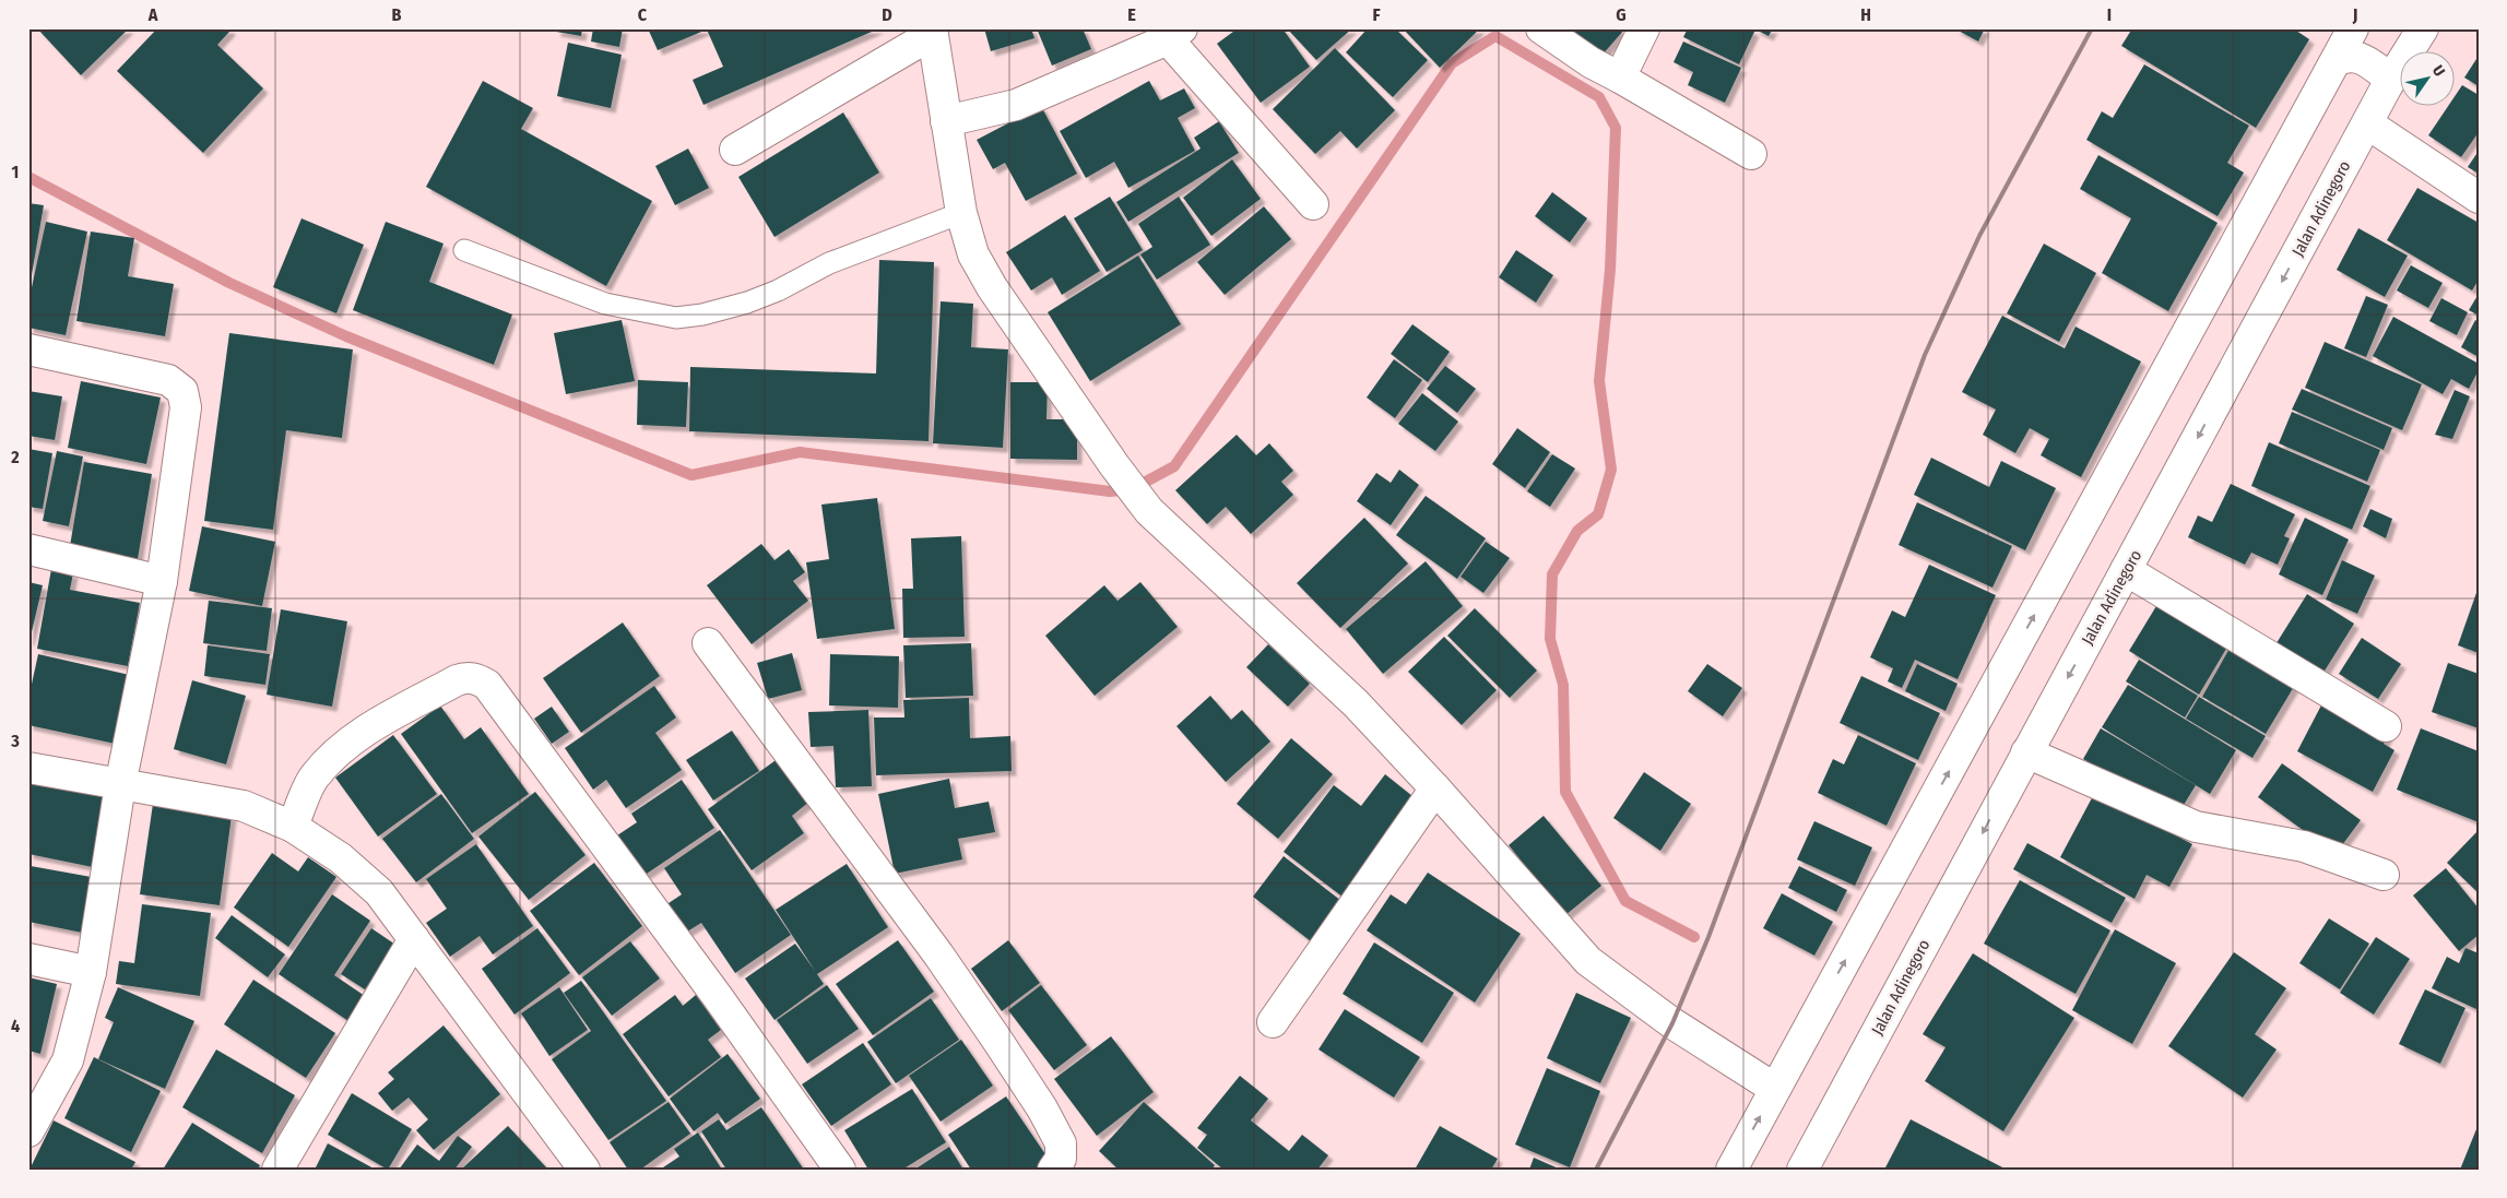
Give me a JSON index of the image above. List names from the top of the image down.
{
  "streets": {
    "main road": ["Jalan Adinegoro"]
  },
  "north": "top right",
  "grid": {
    "columns": [
      "A",
      "B",
      "C",
      "D",
      "E",
      "F",
      "G",
      "H",
      "I",
      "J"
    ],
    "rows": [
      "1",
      "2",
      "3",
      "4"
    ]
  }
}
